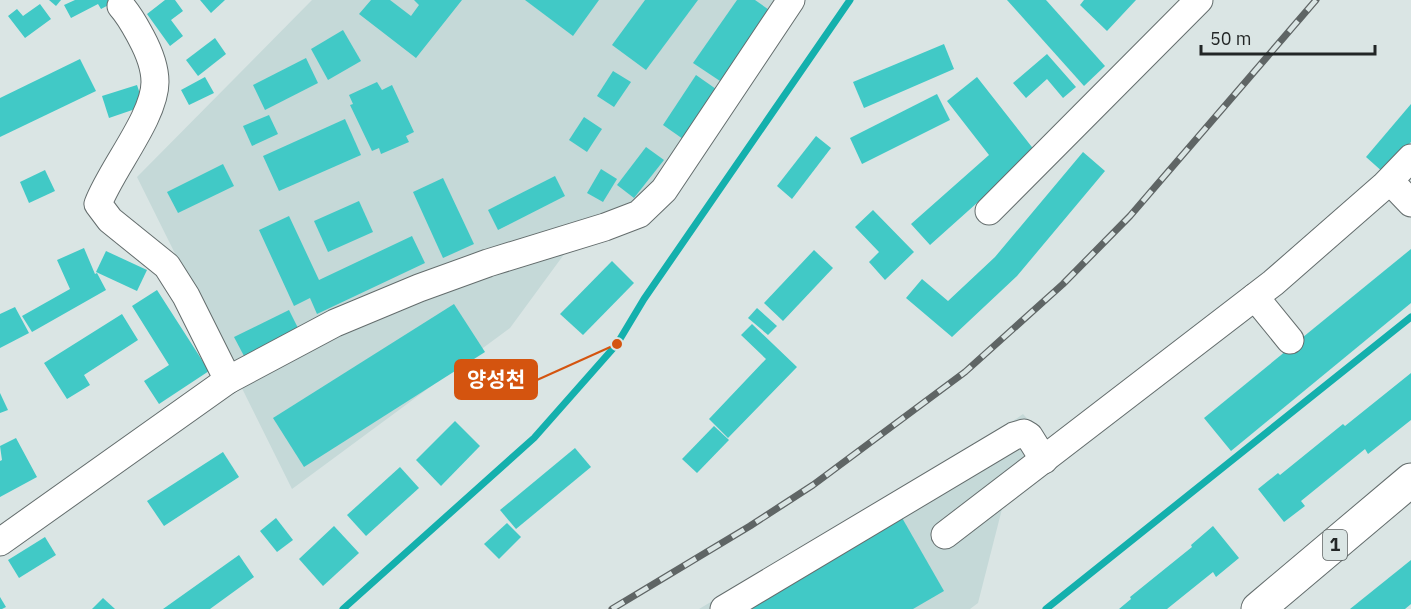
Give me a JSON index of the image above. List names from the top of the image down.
{
  "streets": {
    "main road": ["1"]
  },
  "places": ["양성천"],
  "scale_bar": "50 m"
}
